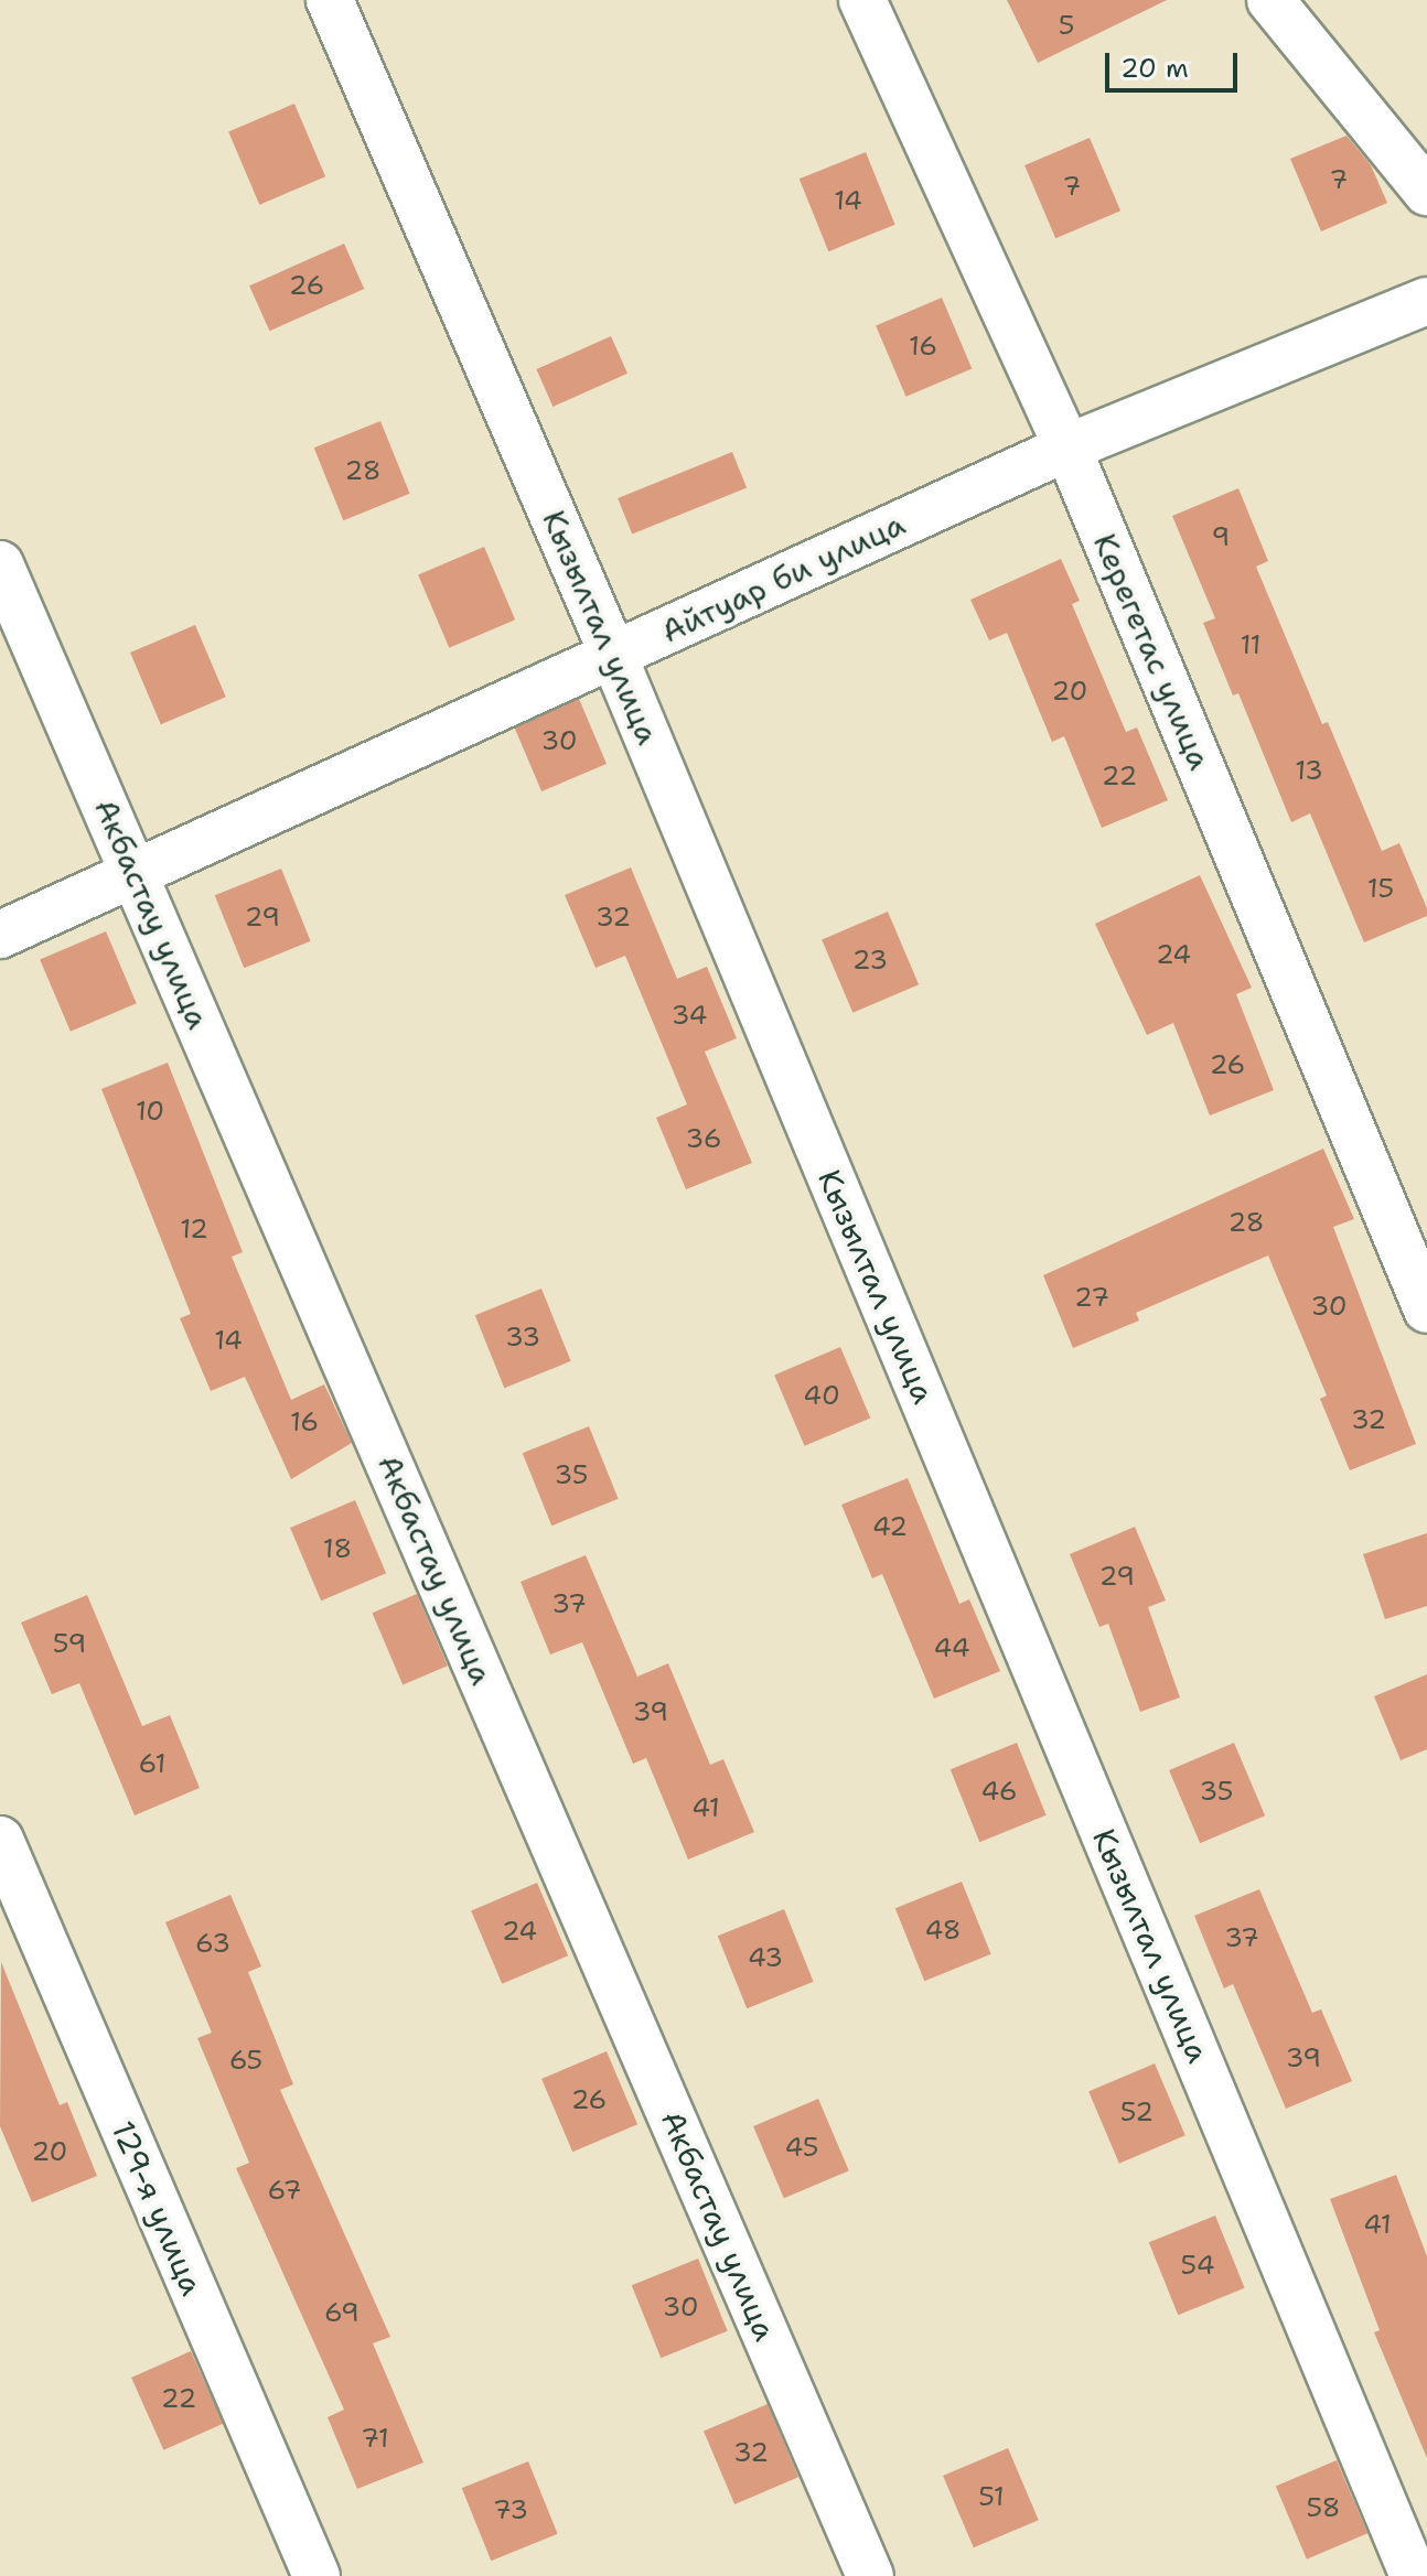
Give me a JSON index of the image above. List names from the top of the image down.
{
  "streets": {
    "street": [
      "Айтуар би улица",
      "Кызылтал улица",
      "Керегетас улица",
      "Акбастау улица",
      "129-я улица"
    ]
  },
  "crossings": [
    ["Айтуар би улица", "Кызылтал улица"],
    ["Айтуар би улица", "Керегетас улица"],
    ["Айтуар би улица", "Акбастау улица"]
  ],
  "house_numbers": [
    "5",
    "7",
    "7",
    "14",
    "26",
    "16",
    "28",
    "9",
    "11",
    "20",
    "30",
    "13",
    "22",
    "15",
    "29",
    "32",
    "24",
    "23",
    "34",
    "26",
    "10",
    "36",
    "28",
    "12",
    "27",
    "30",
    "33",
    "14",
    "40",
    "32",
    "16",
    "35",
    "42",
    "18",
    "29",
    "37",
    "59",
    "44",
    "39",
    "61",
    "46",
    "35",
    "41",
    "48",
    "24",
    "37",
    "63",
    "43",
    "39",
    "65",
    "26",
    "52",
    "45",
    "20",
    "67",
    "41",
    "54",
    "30",
    "69",
    "22",
    "71",
    "32",
    "51",
    "58",
    "73"
  ],
  "scale_bar": "20 m"
}
